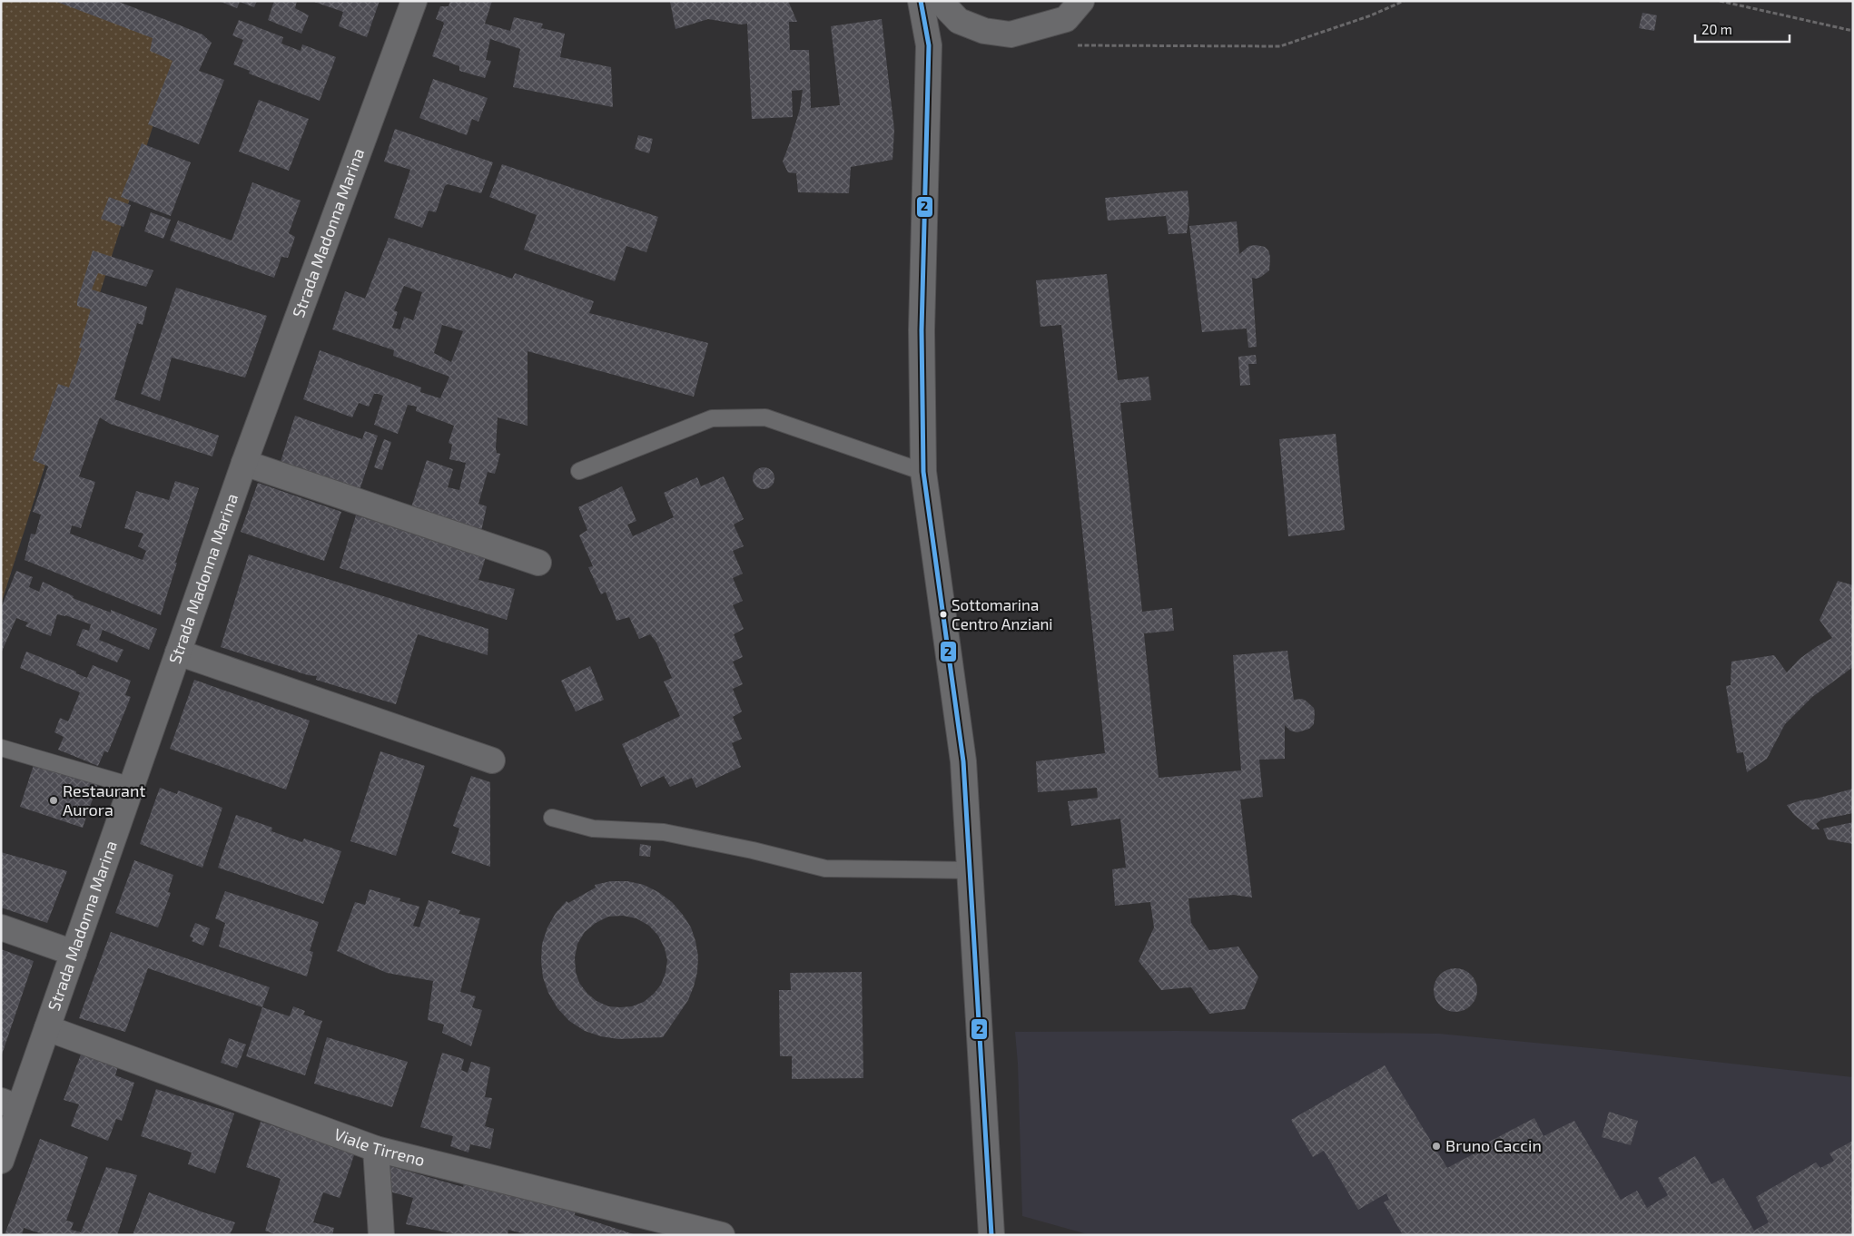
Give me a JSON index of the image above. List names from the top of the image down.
{
  "streets": {
    "street": ["Strada Madonna Marina", "Viale Tirreno"]
  },
  "crossings": [
    ["Strada Madonna Marina", "Viale Tirreno"]
  ],
  "places": ["Sottomarina Centro Anziani", "Restaurant Aurora", "Bruno Caccin"],
  "lines": ["transit line 2"],
  "scale_bar": "20 m"
}
